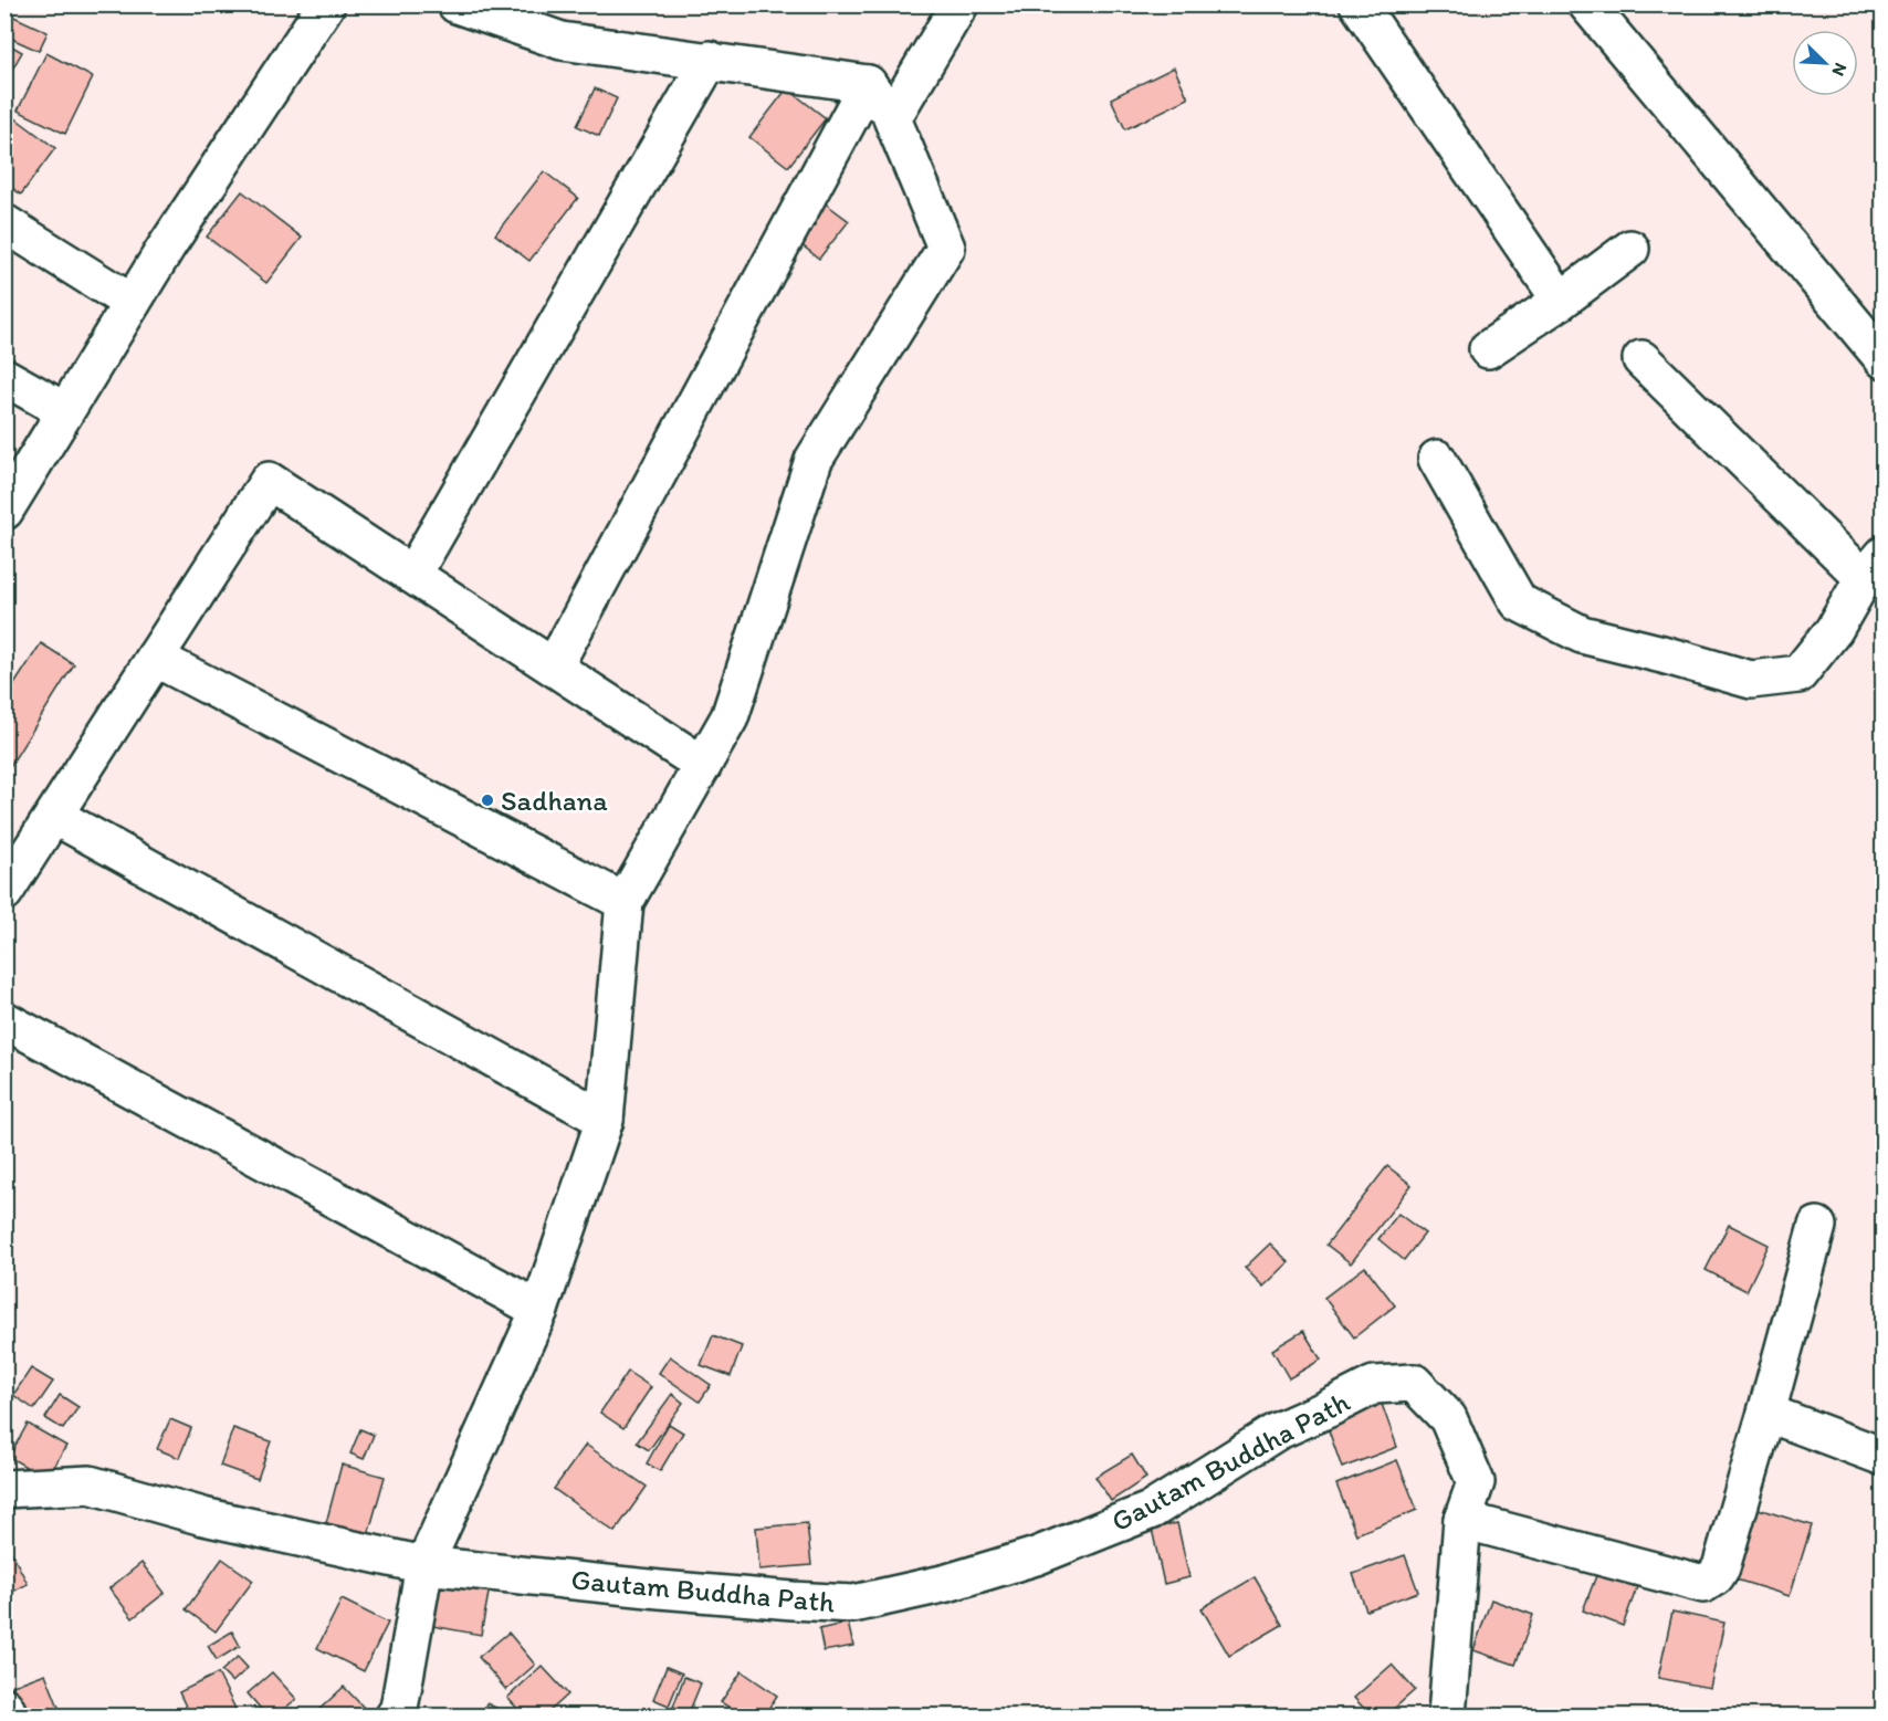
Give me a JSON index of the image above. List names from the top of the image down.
{
  "streets": {
    "street": ["Gautam Buddha Path"]
  },
  "places": ["Sadhana"],
  "north": "bottom right"
}
